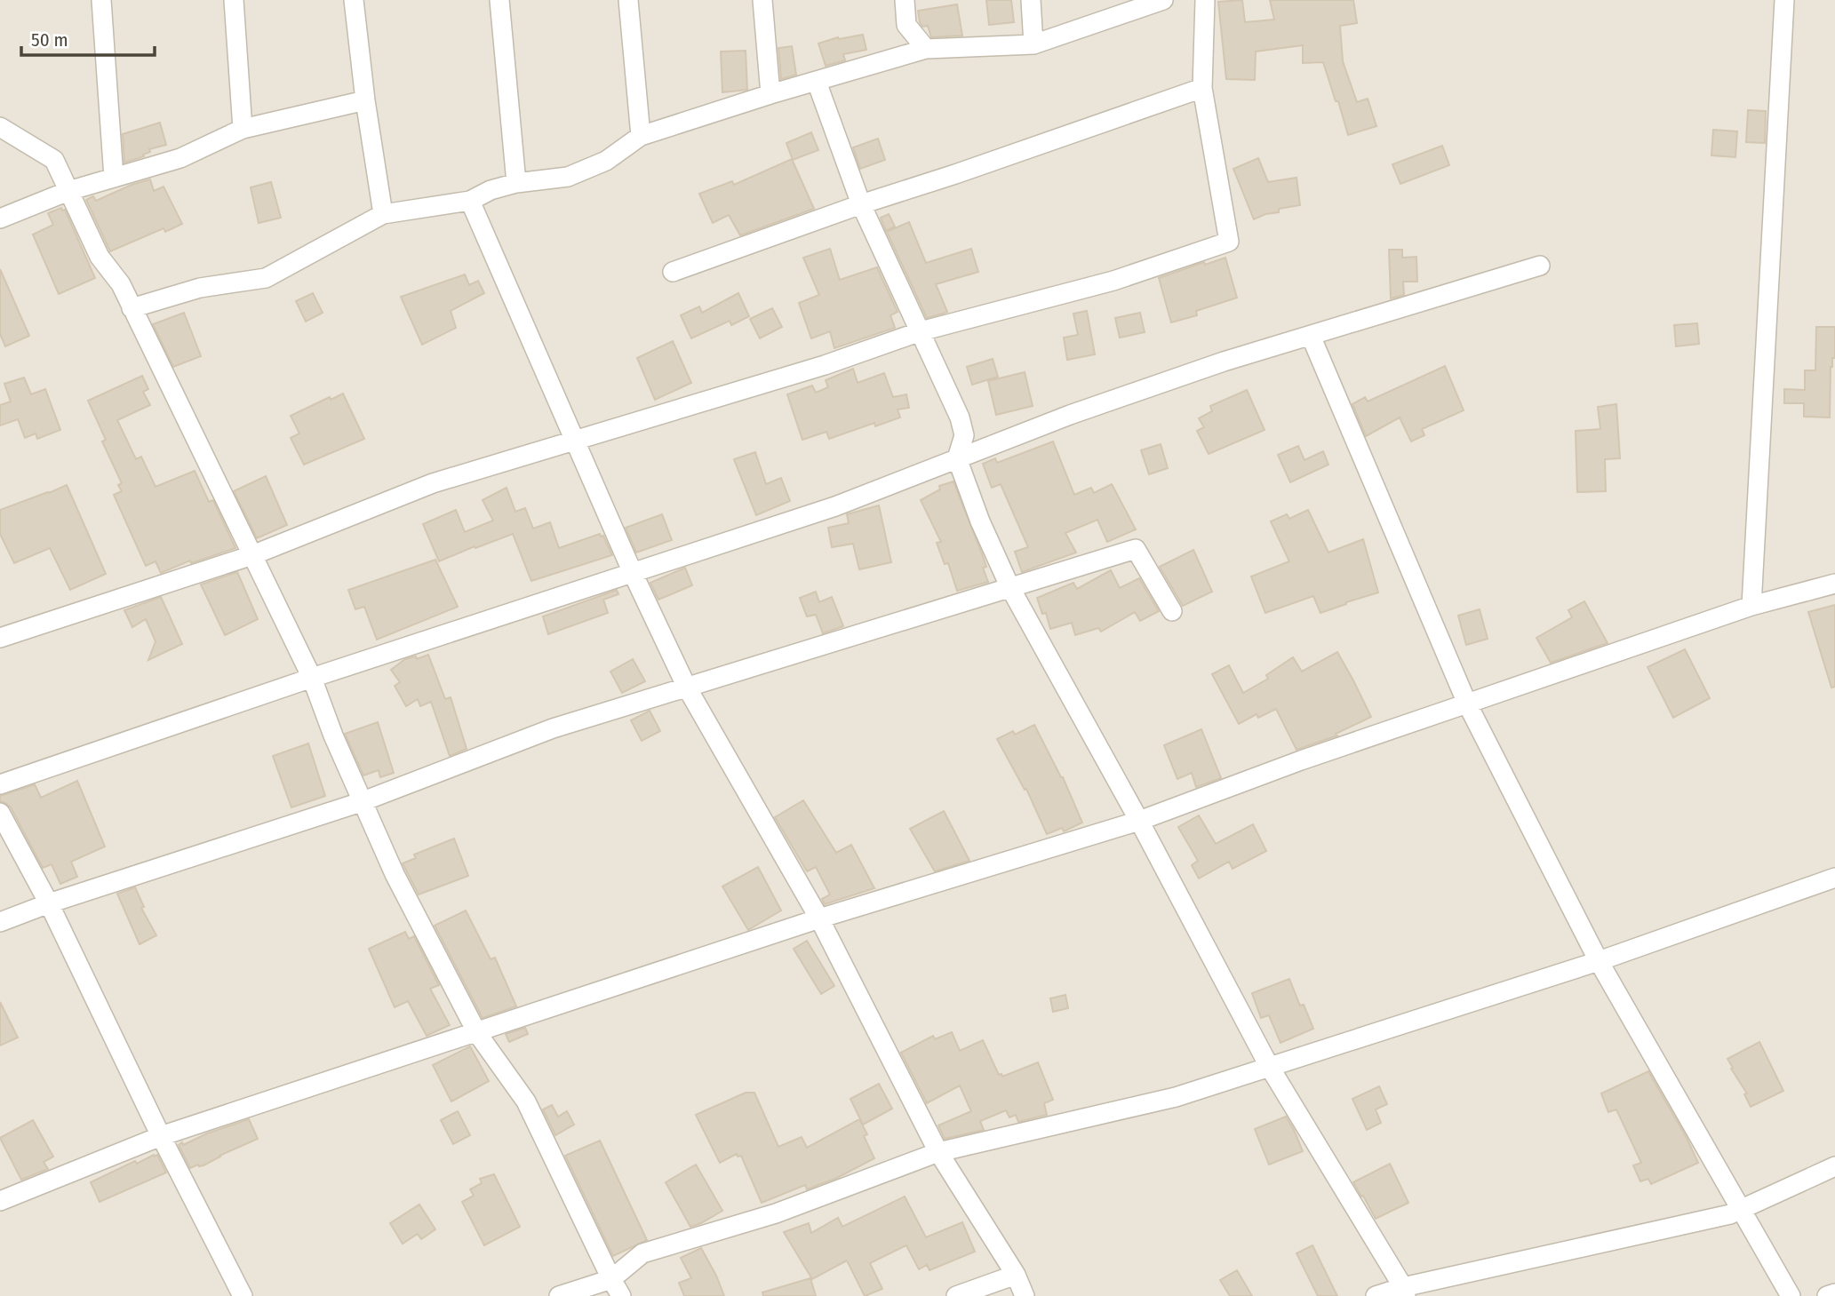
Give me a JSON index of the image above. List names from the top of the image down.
{
  "scale_bar": "50 m"
}
